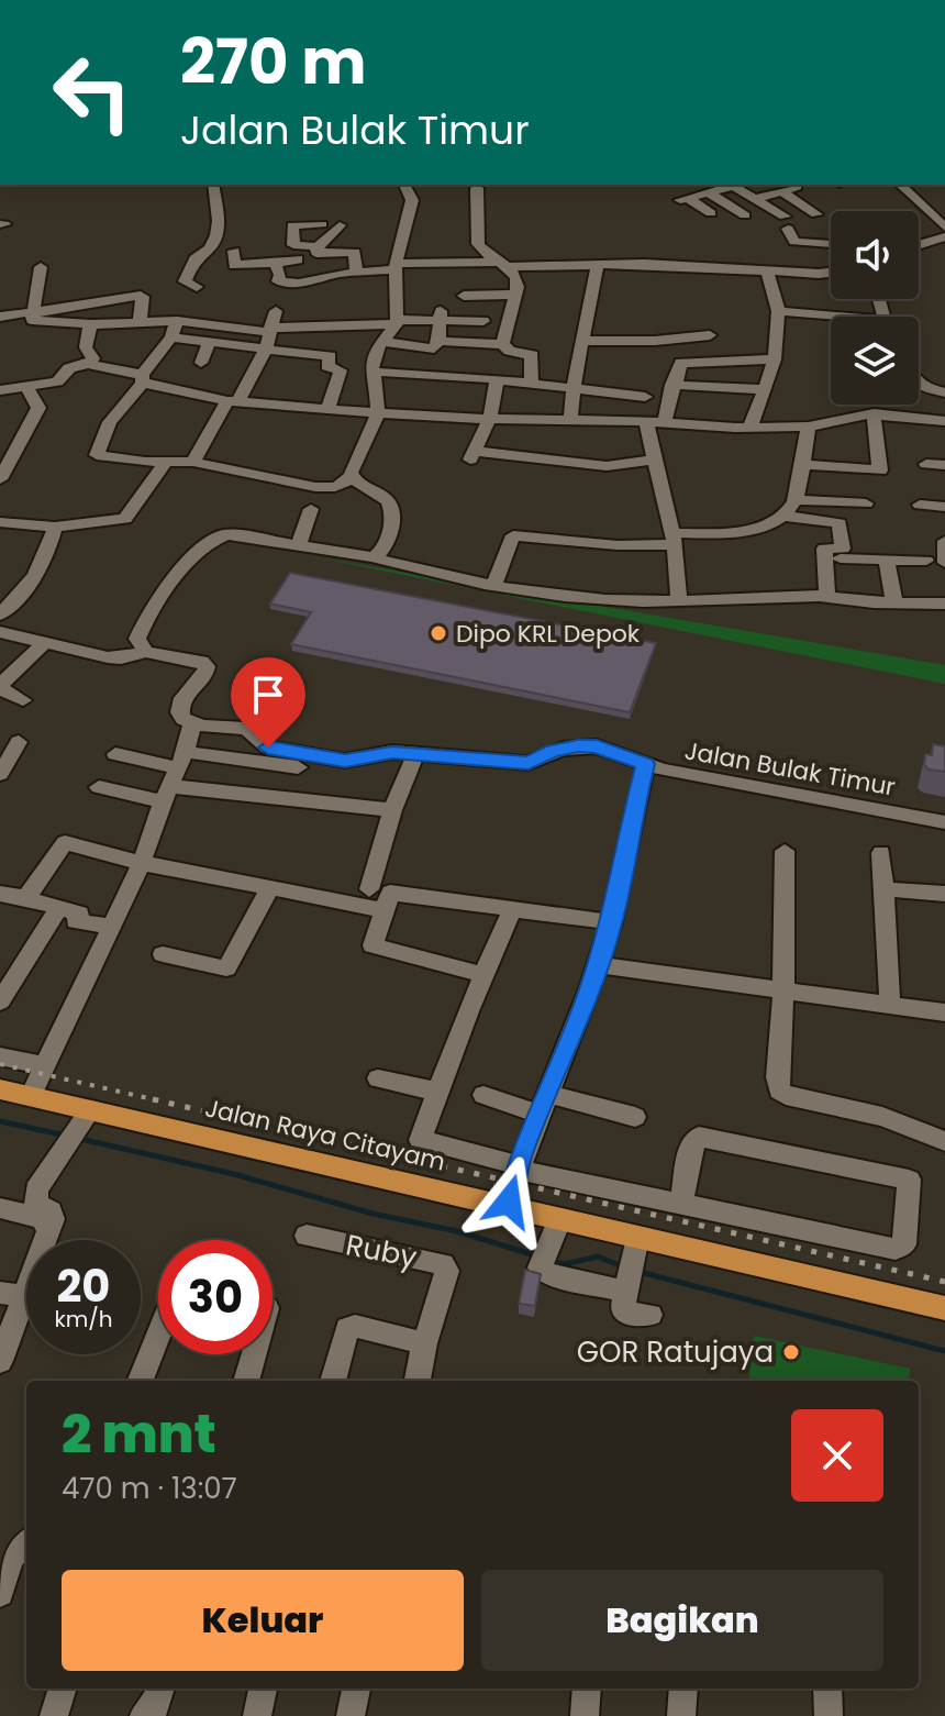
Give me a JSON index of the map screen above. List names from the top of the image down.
{
  "streets": {
    "main road": ["Jalan Raya Citayam"],
    "street": ["Jalan Bulak Timur", "Ruby"]
  },
  "places": ["Dipo KRL Depok", "GOR Ratujaya"],
  "page": {
    "turn": ["270 m", "Jalan Bulak Timur"],
    "speed": "20 km/h",
    "limit": "30",
    "heading": ["2 mnt", "470 m · 13:07"],
    "buttons": ["Keluar", "Bagikan"]
  }
}
